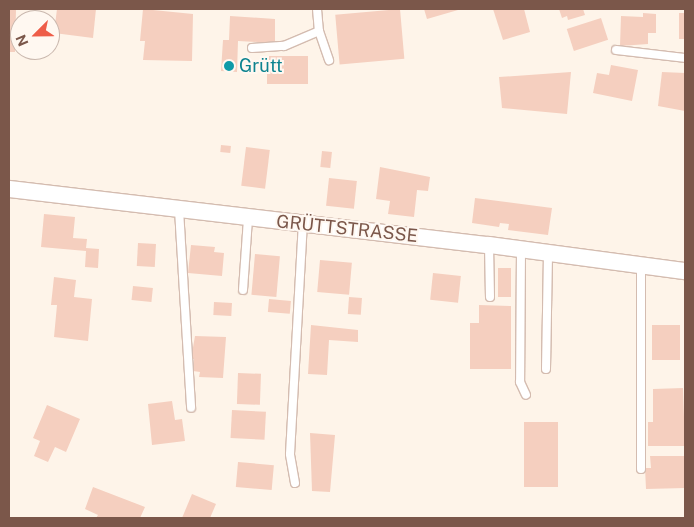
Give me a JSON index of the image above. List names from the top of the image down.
{
  "streets": {
    "street": ["GRÜTTSTRASSE"]
  },
  "places": ["Grütt"],
  "north": "bottom left"
}
